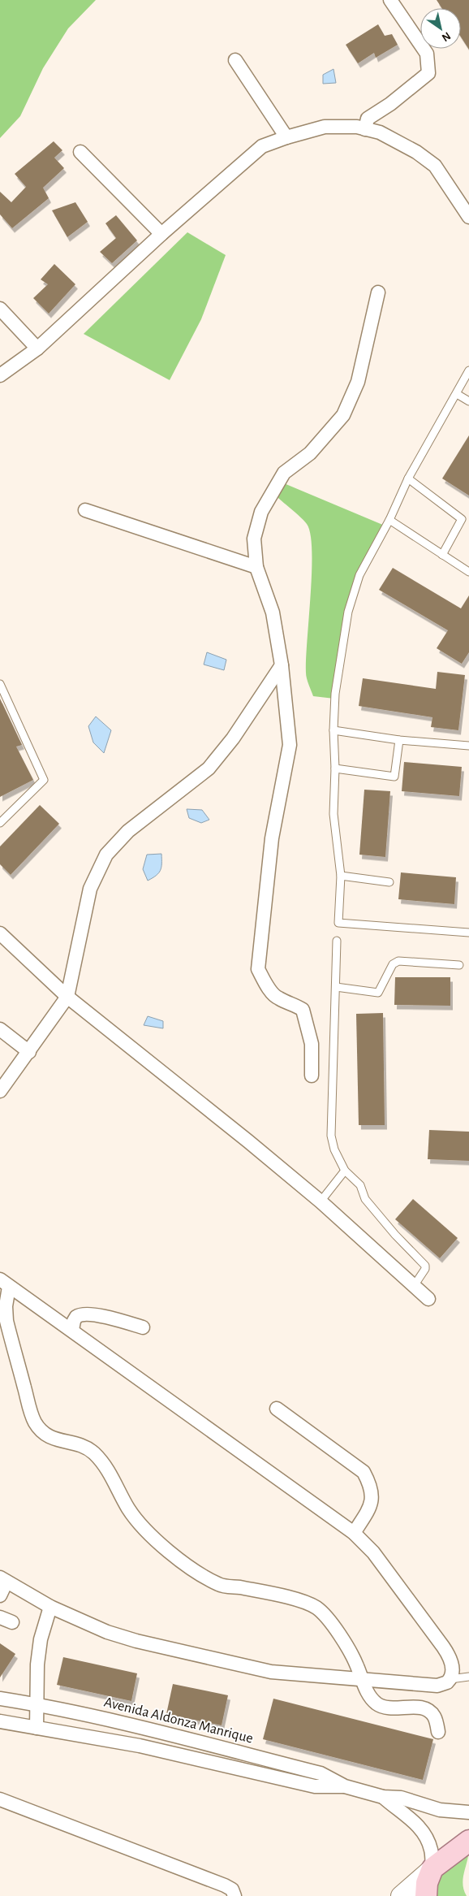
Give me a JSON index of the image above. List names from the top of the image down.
{
  "streets": {
    "street": ["Avenida Aldonza Manrique"]
  },
  "north": "bottom right"
}
